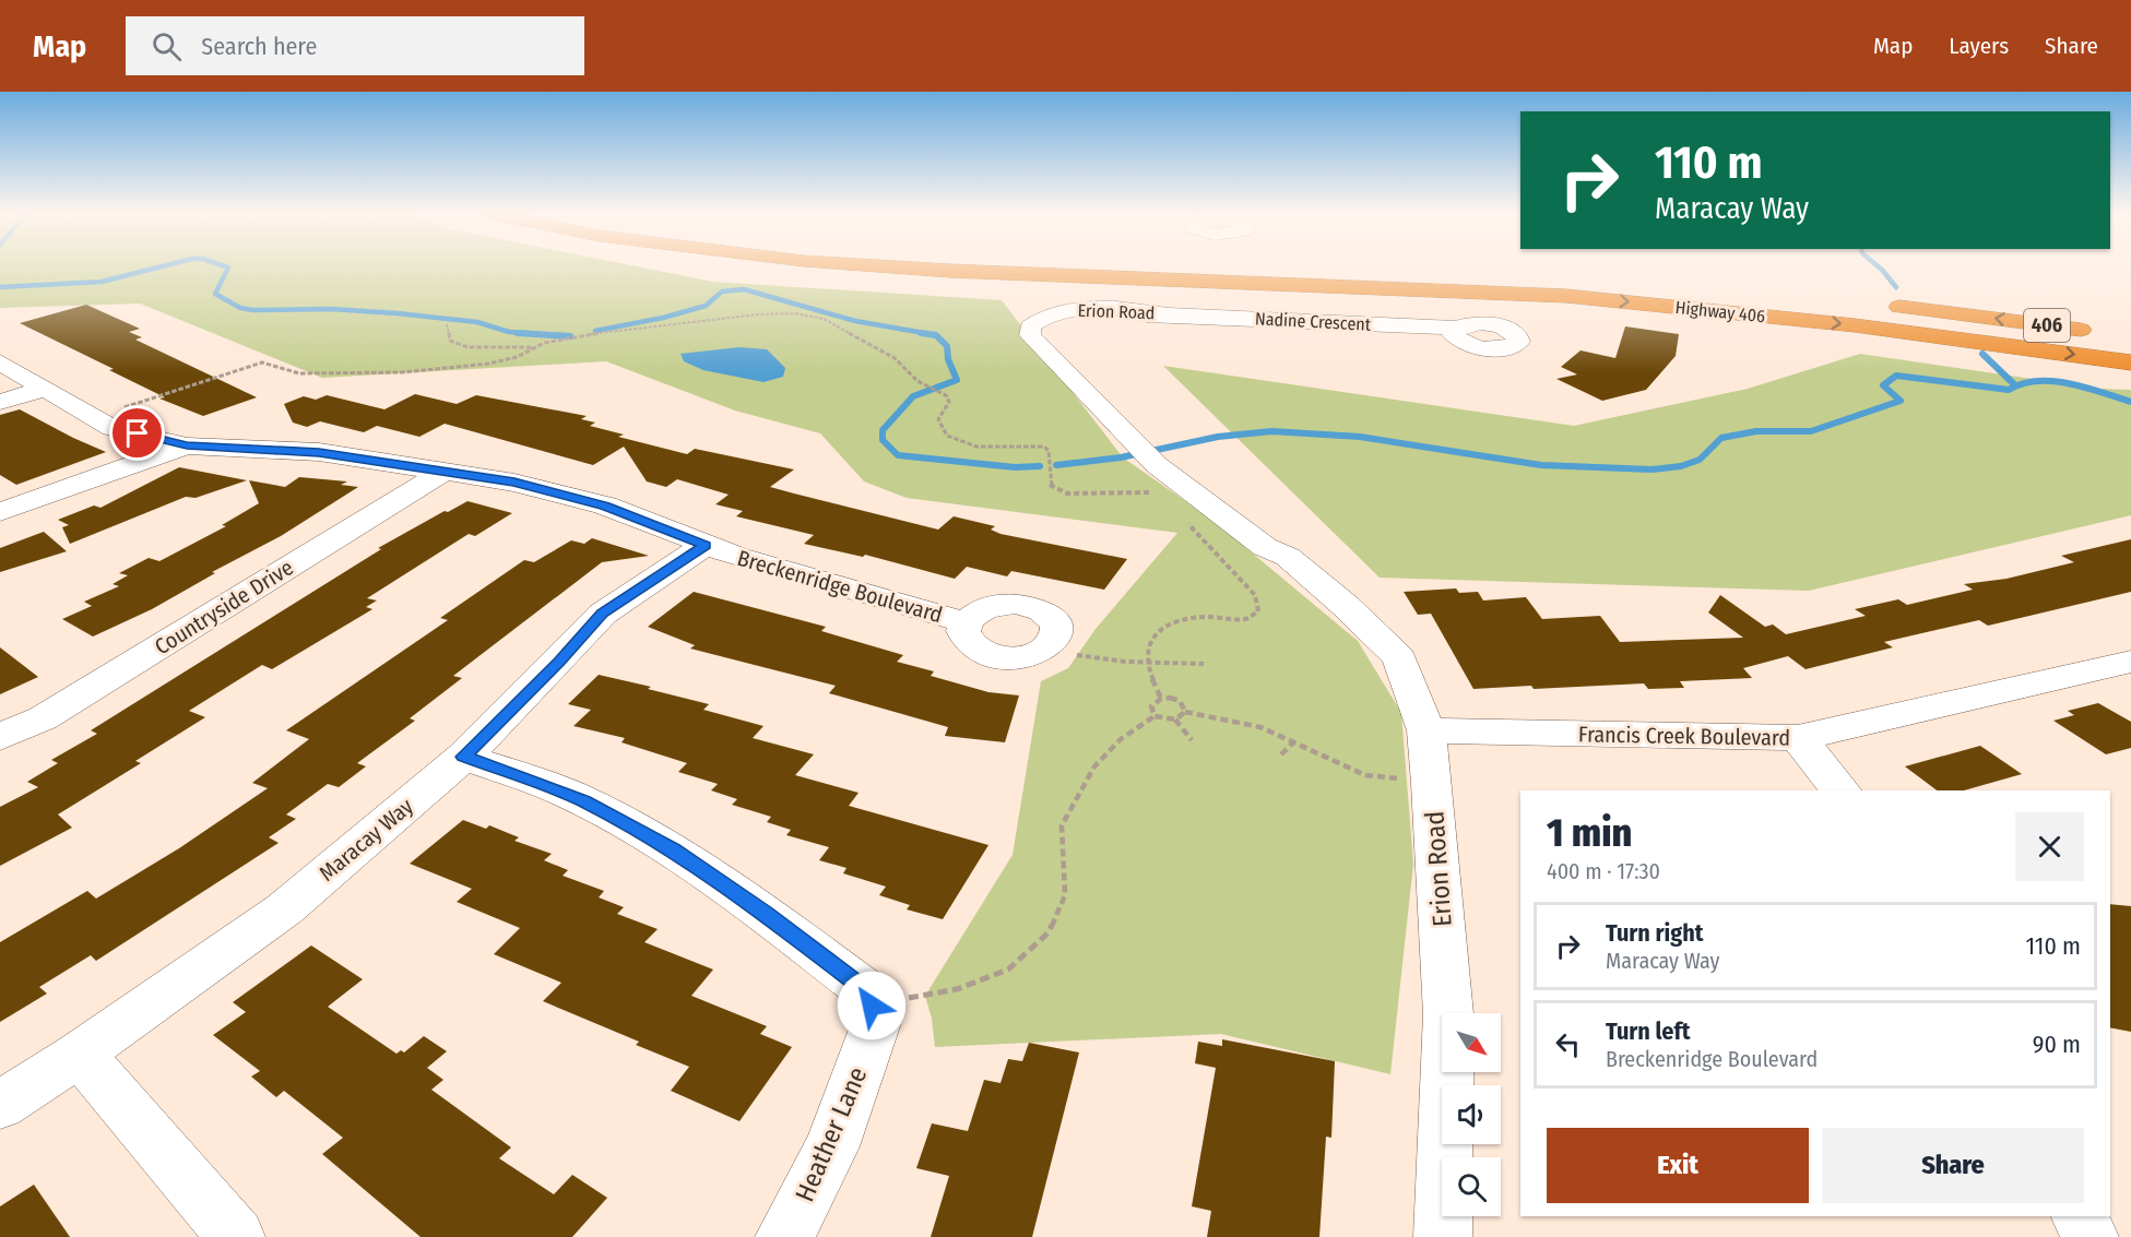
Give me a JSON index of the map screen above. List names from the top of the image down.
{
  "streets": {
    "highway": ["Highway 406", "406"],
    "street": [
      "Erion Road",
      "Nadine Crescent",
      "Breckenridge Boulevard",
      "Countryside Drive",
      "Francis Creek Boulevard",
      "Maracay Way",
      "Heather Lane"
    ]
  },
  "crossings": [
    ["Erion Road", "Nadine Crescent"],
    ["Erion Road", "Francis Creek Boulevard"],
    ["Breckenridge Boulevard", "Countryside Drive"],
    ["Breckenridge Boulevard", "Maracay Way"]
  ],
  "north": "bottom right",
  "page": {
    "header": "Map",
    "search": "Search here",
    "nav": ["Map", "Layers", "Share"],
    "turn": ["110 m", "Maracay Way"],
    "heading": ["1 min", "400 m · 17:30"],
    "list": [
      {
        "name": "Turn right",
        "note": "Maracay Way",
        "value": "110 m"
      },
      {
        "name": "Turn left",
        "note": "Breckenridge Boulevard",
        "value": "90 m"
      }
    ],
    "buttons": ["Exit", "Share"]
  }
}
